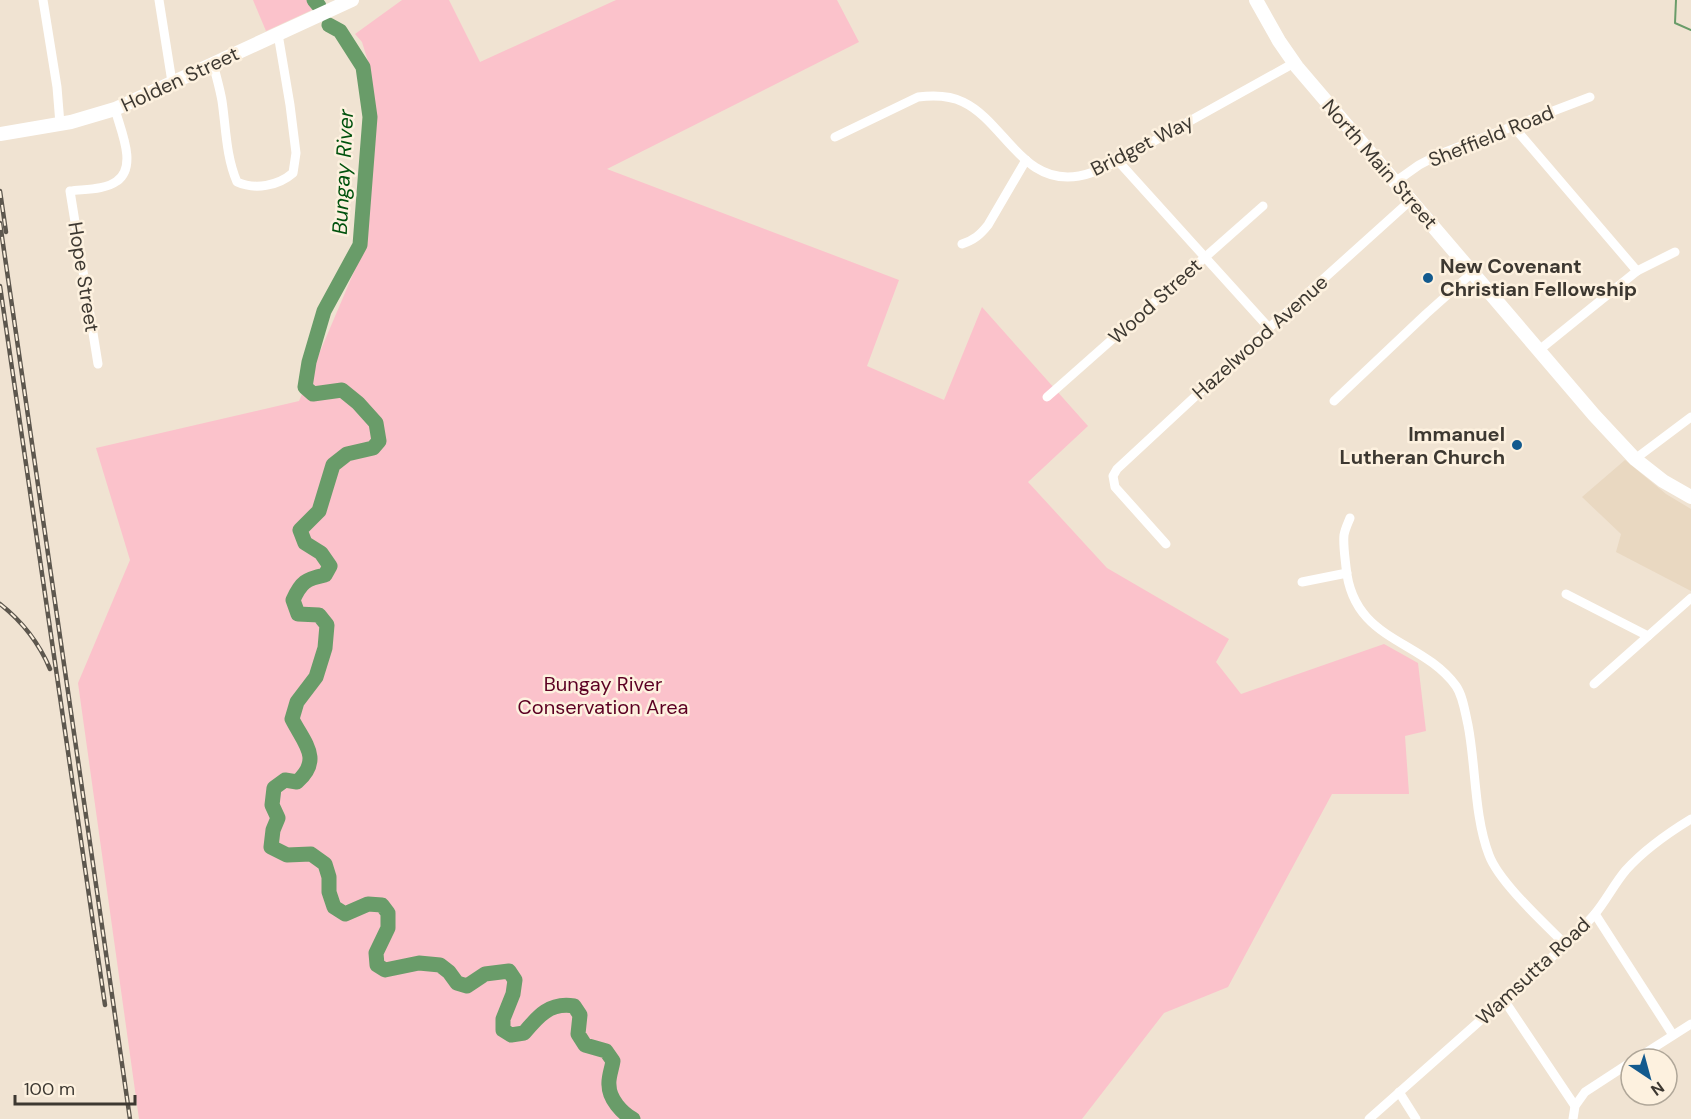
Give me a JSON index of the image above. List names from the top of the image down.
{
  "streets": {
    "main road": ["Holden Street", "North Main Street"],
    "street": [
      "Sheffield Road",
      "Bridget Way",
      "Hope Street",
      "Wood Street",
      "Hazelwood Avenue",
      "Wamsutta Road"
    ]
  },
  "crossings": [
    ["Holden Street", "Hope Street"],
    ["Sheffield Road", "North Main Street"],
    ["Bridget Way", "North Main Street"],
    ["North Main Street", "Hazelwood Avenue"]
  ],
  "water": ["Bungay River"],
  "parks": ["Bungay River Conservation Area"],
  "places": ["New Covenant Christian Fellowship", "Immanuel Lutheran Church"],
  "scale_bar": "100 m",
  "north": "bottom right"
}
